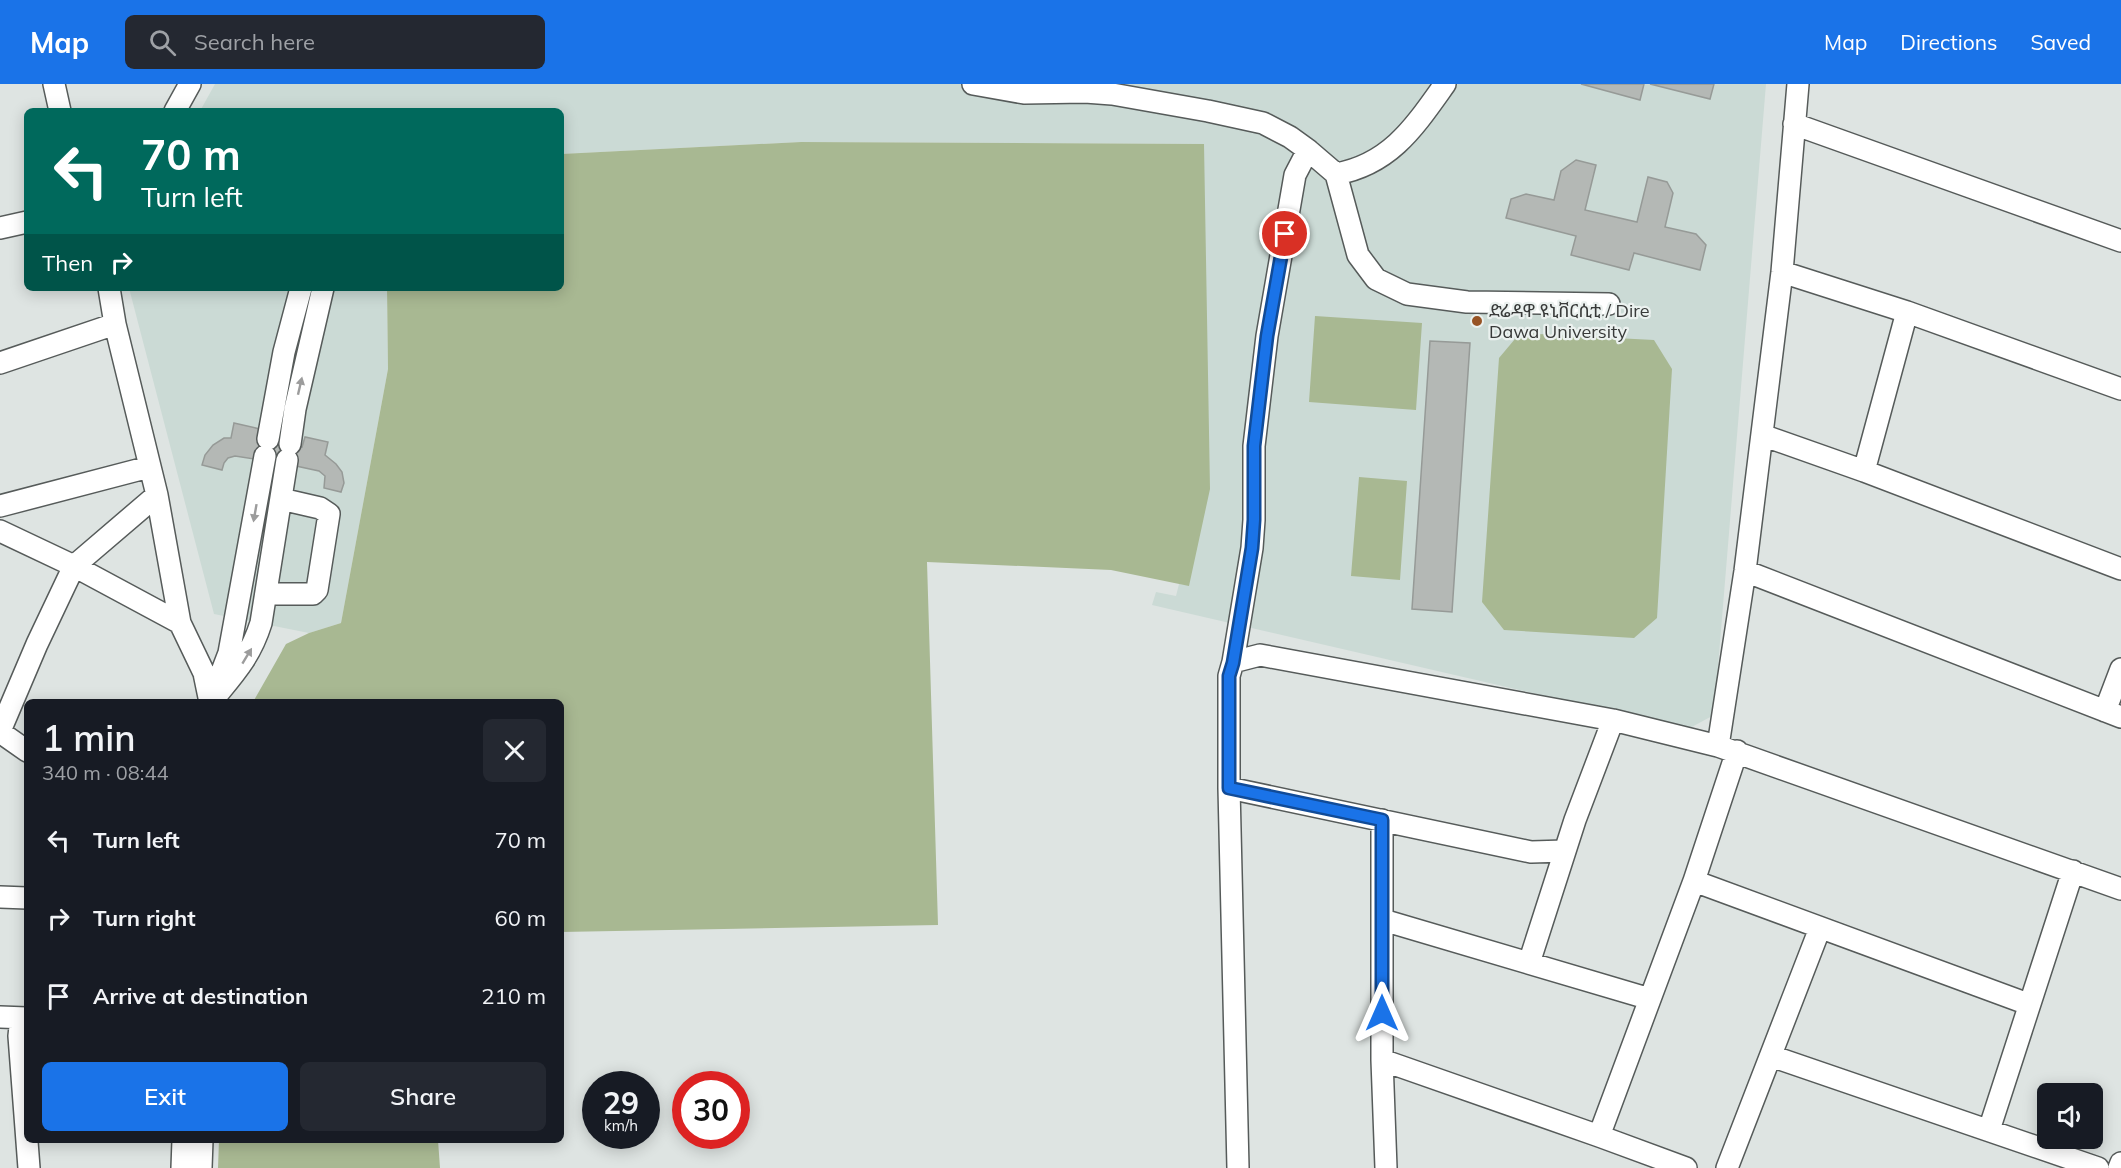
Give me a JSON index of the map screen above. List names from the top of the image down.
{
  "places": ["ድሬዳዋ ዩኒቨርሲቲ / Dire Dawa University"],
  "page": {
    "header": "Map",
    "search": "Search here",
    "nav": ["Map", "Directions", "Saved"],
    "turn": ["70 m", "Turn left"],
    "then": "Then",
    "heading": ["1 min", "340 m · 08:44"],
    "list": [
      {
        "name": "Turn left",
        "value": "70 m"
      },
      {
        "name": "Turn right",
        "value": "60 m"
      },
      {
        "name": "Arrive at destination",
        "value": "210 m"
      }
    ],
    "buttons": ["Exit", "Share"],
    "speed": "29 km/h",
    "limit": "30"
  }
}
